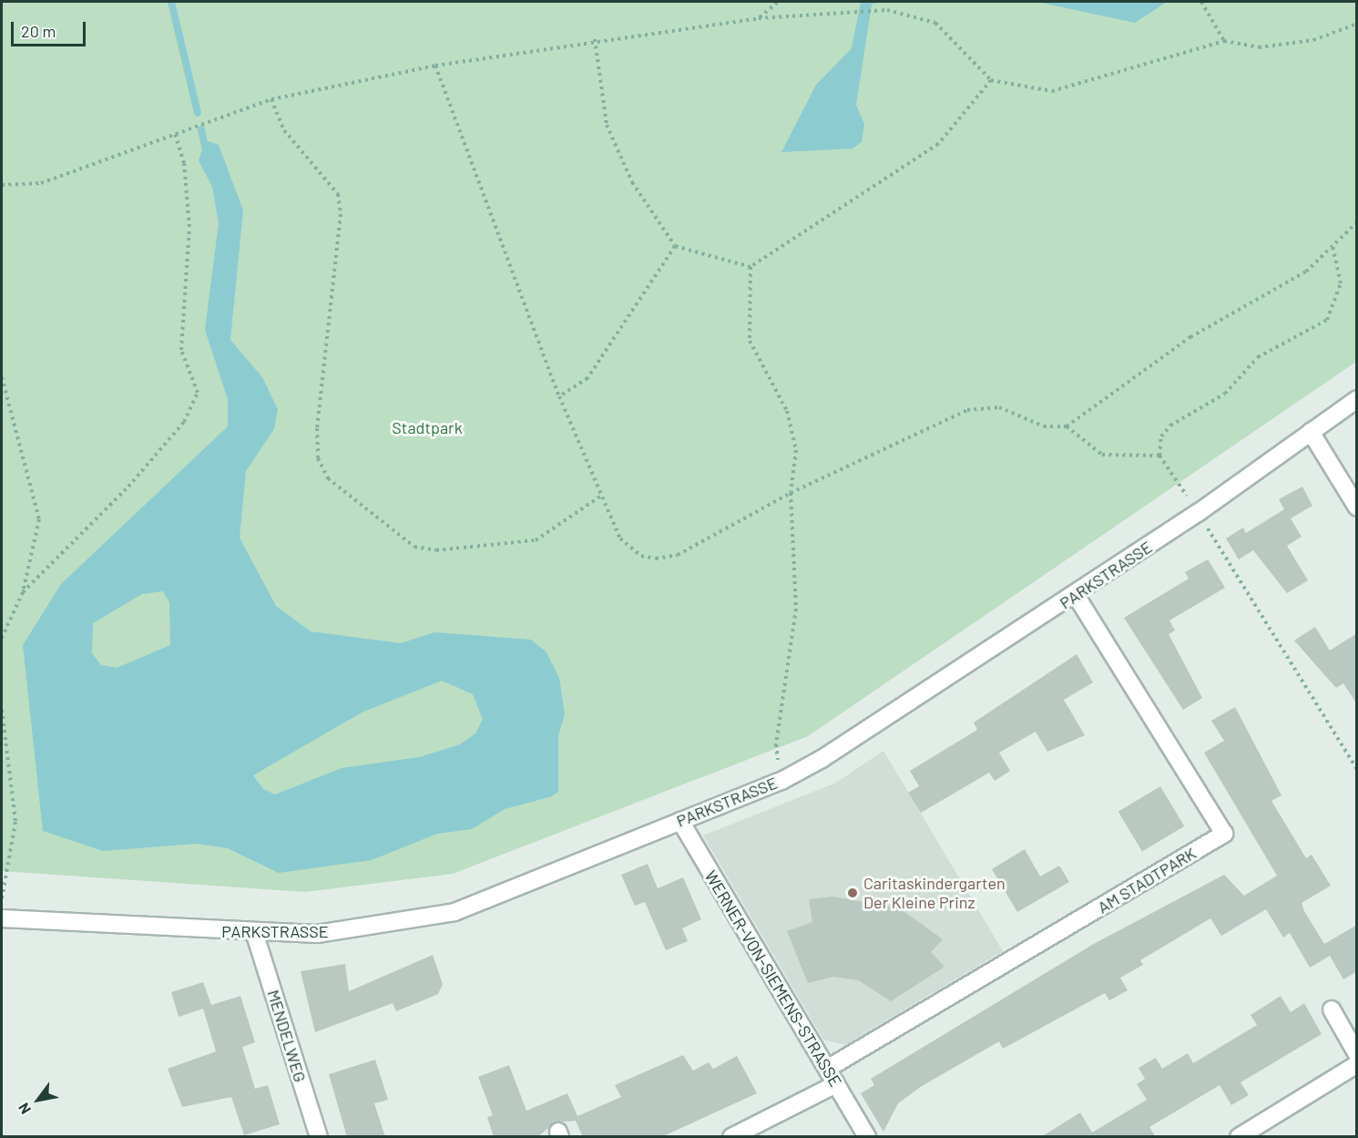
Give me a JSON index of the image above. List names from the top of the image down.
{
  "streets": {
    "street": [
      "PARKSTRASSE",
      "AM STADTPARK",
      "WERNER-VON-SIEMENS-STRASSE",
      "MENDELWEG"
    ]
  },
  "crossings": [
    ["PARKSTRASSE", "AM STADTPARK"],
    ["PARKSTRASSE", "WERNER-VON-SIEMENS-STRASSE"],
    ["PARKSTRASSE", "MENDELWEG"],
    ["AM STADTPARK", "WERNER-VON-SIEMENS-STRASSE"]
  ],
  "parks": ["Stadtpark"],
  "places": ["Caritaskindergarten Der Kleine Prinz"],
  "scale_bar": "20 m",
  "north": "bottom left"
}
